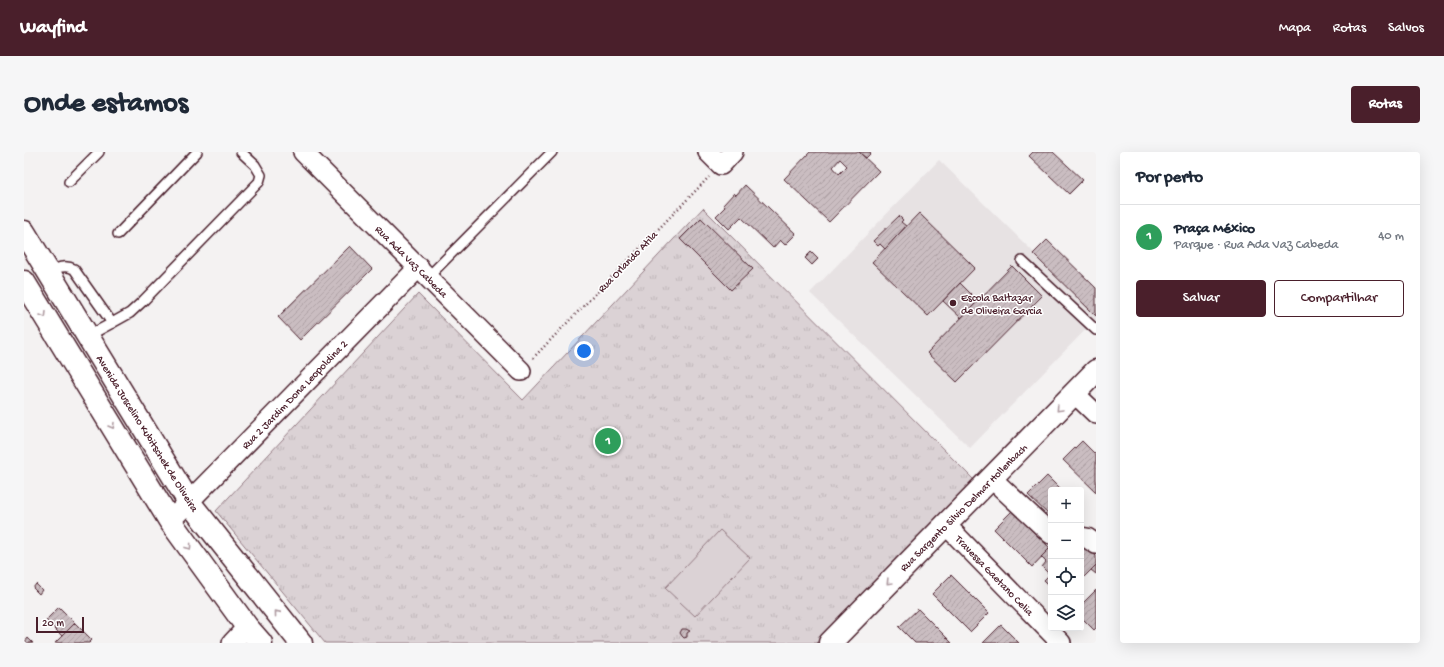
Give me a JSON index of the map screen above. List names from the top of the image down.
{
  "streets": {
    "main road": ["Avenida Juscelino Kubitschek de Oliveira", "Rua Sargento Silvio Delmar Hollenbach"],
    "street": ["Rua Ada Vaz Cabeda", "Rua 2 Jardim Dona Leopoldina 2", "Travessa Gaetano Celia"],
    "path": ["Rua Orlando Atila"]
  },
  "crossings": [
    ["Rua Ada Vaz Cabeda", "Rua Orlando Atila"],
    ["Rua Ada Vaz Cabeda", "Rua 2 Jardim Dona Leopoldina 2"],
    ["Rua 2 Jardim Dona Leopoldina 2", "Avenida Juscelino Kubitschek de Oliveira"],
    ["Rua Sargento Silvio Delmar Hollenbach", "Travessa Gaetano Celia"]
  ],
  "one_way": ["Rua Sargento Silvio Delmar Hollenbach"],
  "places": ["Escola Baltazar de Oliveira Garcia"],
  "scale_bar": "20 m",
  "page": {
    "header": "Wayfind",
    "nav": ["Mapa", "Rotas", "Salvos"],
    "buttons": [
      "Rotas",
      ["Salvar", "Compartilhar"]
    ],
    "title": "Onde estamos",
    "heading": "Por perto",
    "list": [
      {
        "mark": "1",
        "name": "Praça México",
        "note": "Parque · Rua Ada Vaz Cabeda",
        "value": "40 m"
      }
    ],
    "pins": "1",
    "map_buttons": ["+", "−"],
    "scale": "20 m"
  }
}
